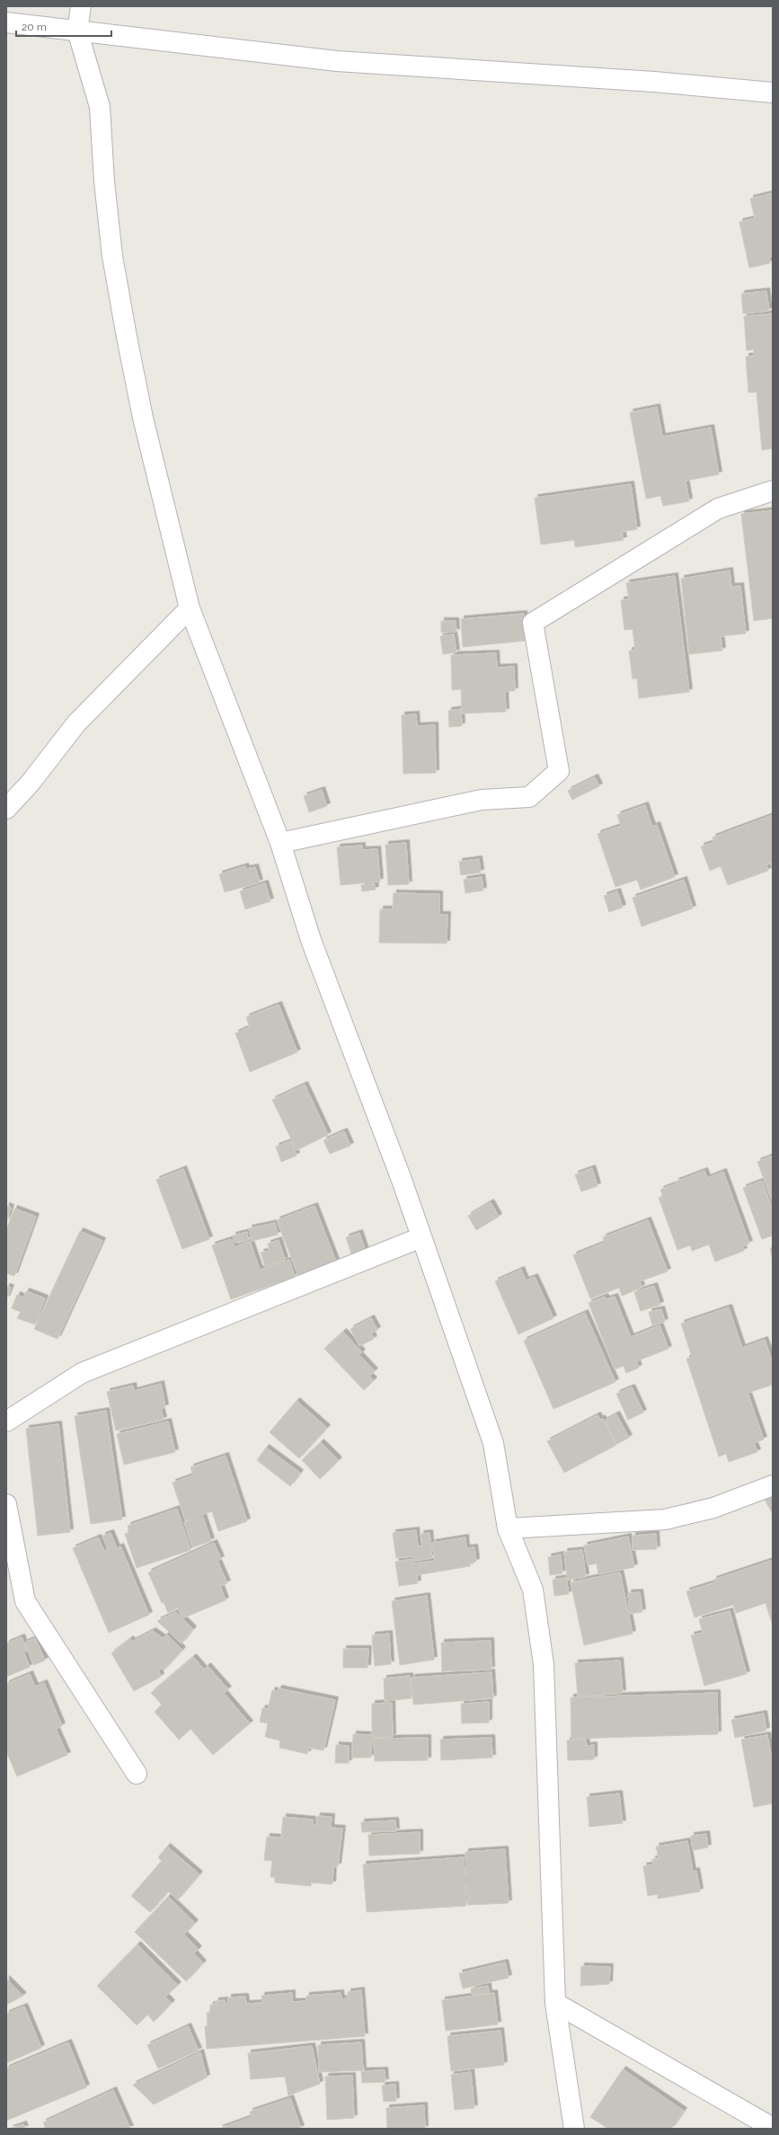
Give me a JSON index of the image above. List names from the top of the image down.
{
  "scale_bar": "20 m"
}
